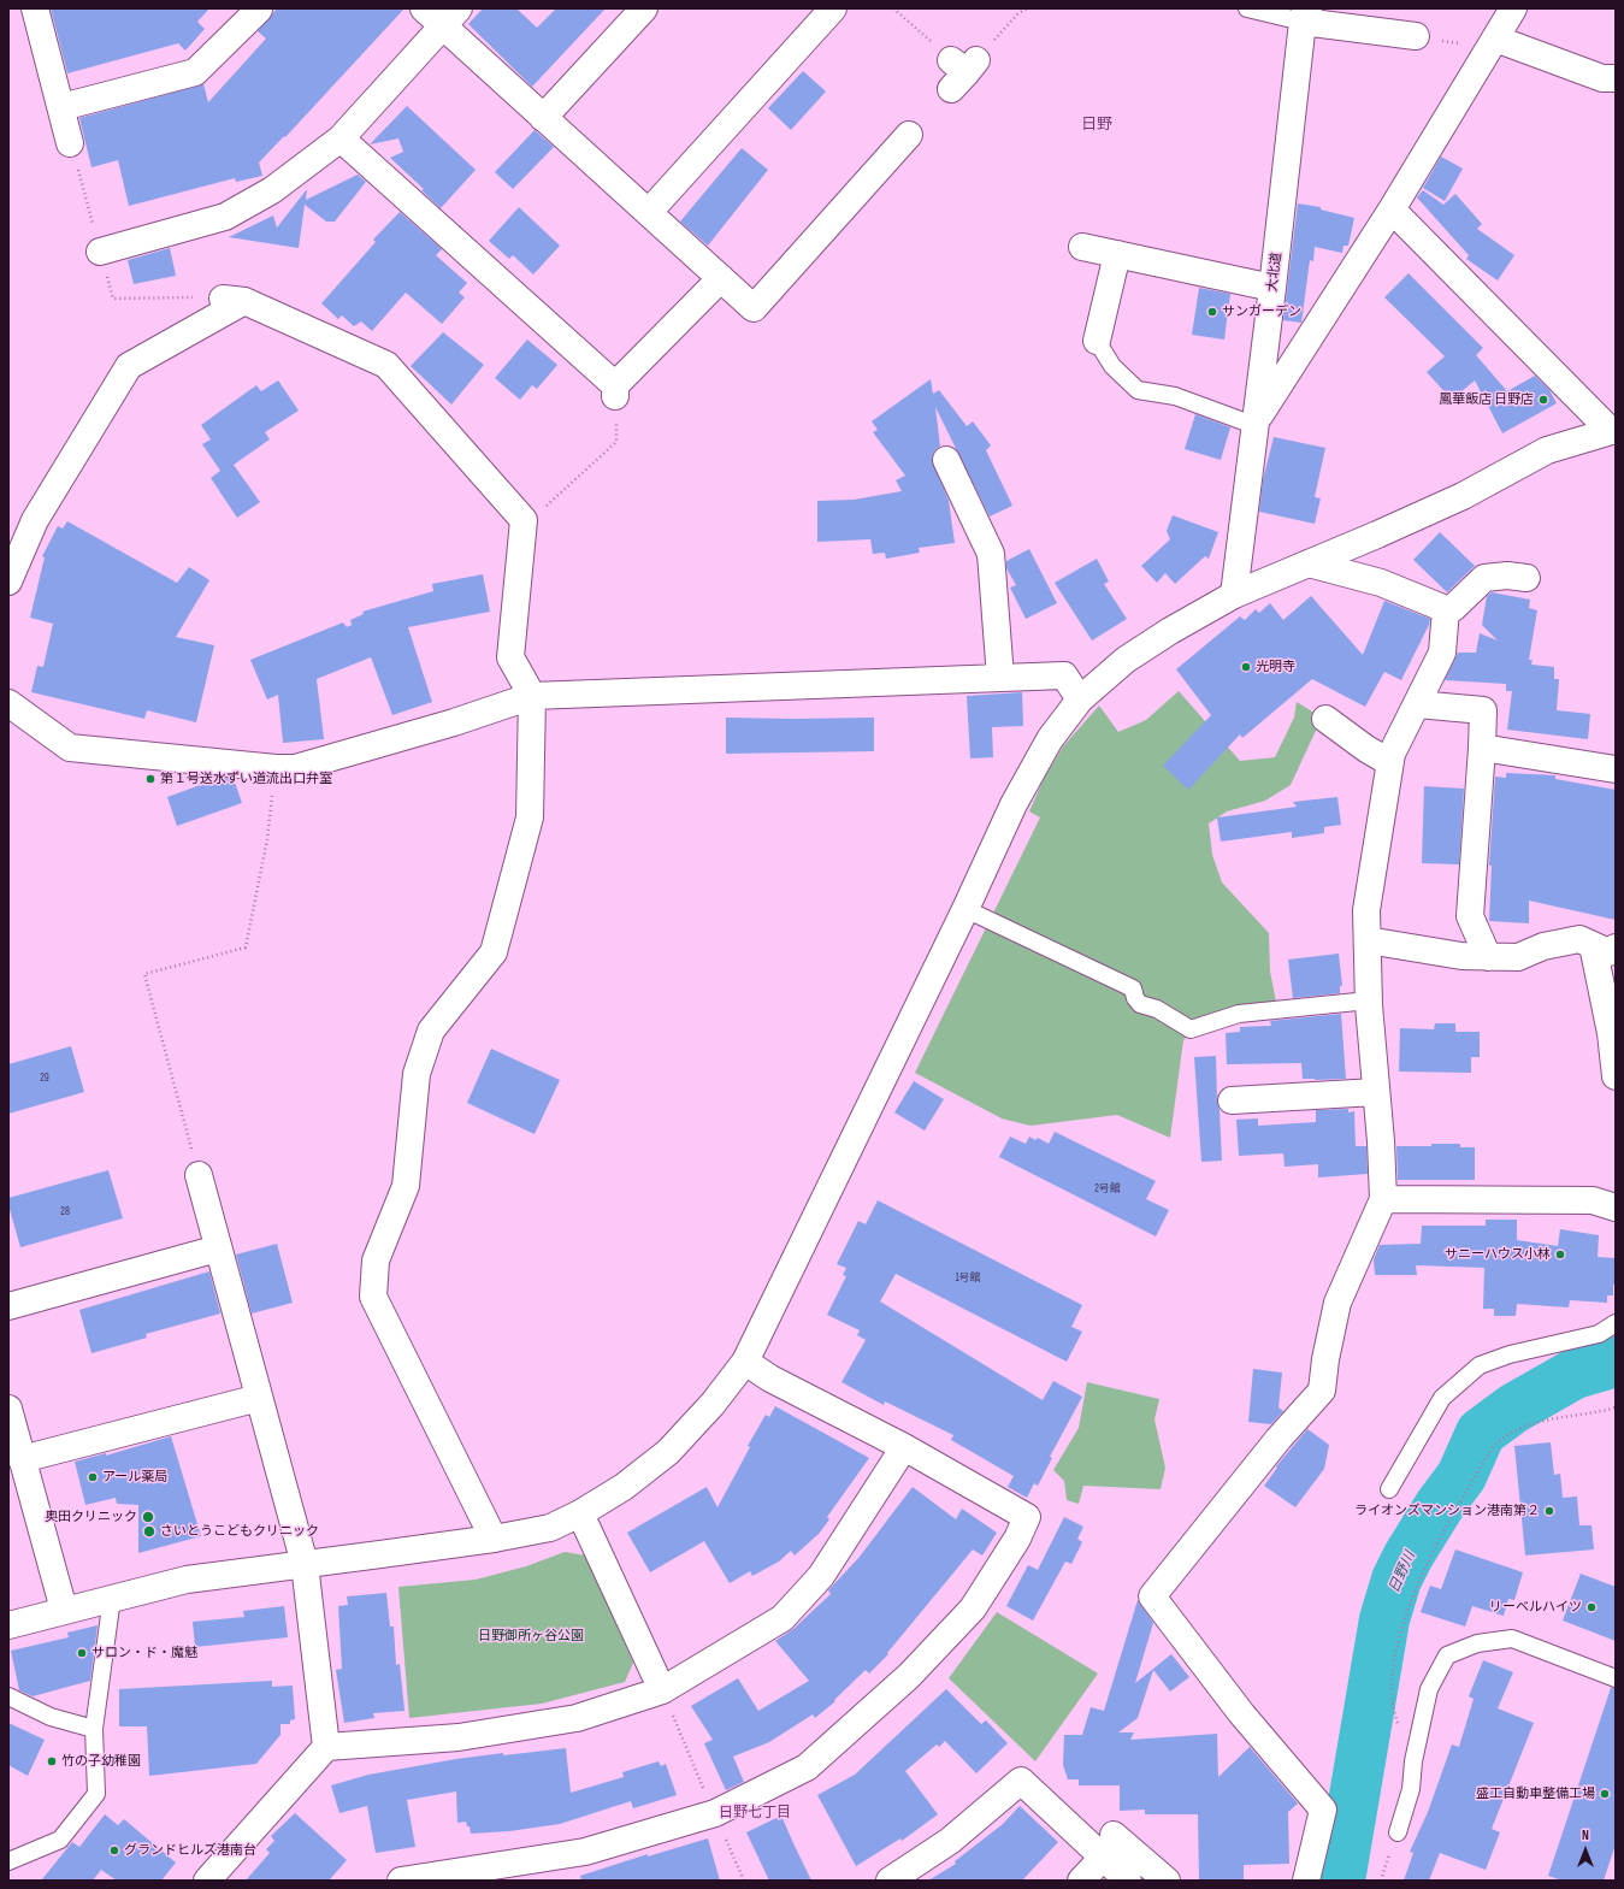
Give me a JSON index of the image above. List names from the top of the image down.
{
  "streets": {
    "street": ["大北道"]
  },
  "districts": ["日野", "日野七丁目"],
  "water": ["日野川"],
  "parks": ["日野御所ヶ谷公園"],
  "places": [
    "サンガーデン",
    "鳳華飯店 日野店",
    "光明寺",
    "第１号送水ずい道流出口弁室",
    "サニーハウス小林",
    "アール薬局",
    "ライオンズマンション港南第２",
    "奥田クリニック",
    "さいとうこどもクリニック",
    "リーベルハイツ",
    "サロン・ド・魔魅",
    "竹の子幼稚園",
    "盛工自動車整備工場",
    "グランドヒルズ港南台"
  ],
  "house_numbers": [
    "29",
    "2号館",
    "28",
    "1号館"
  ],
  "north": "top"
}
